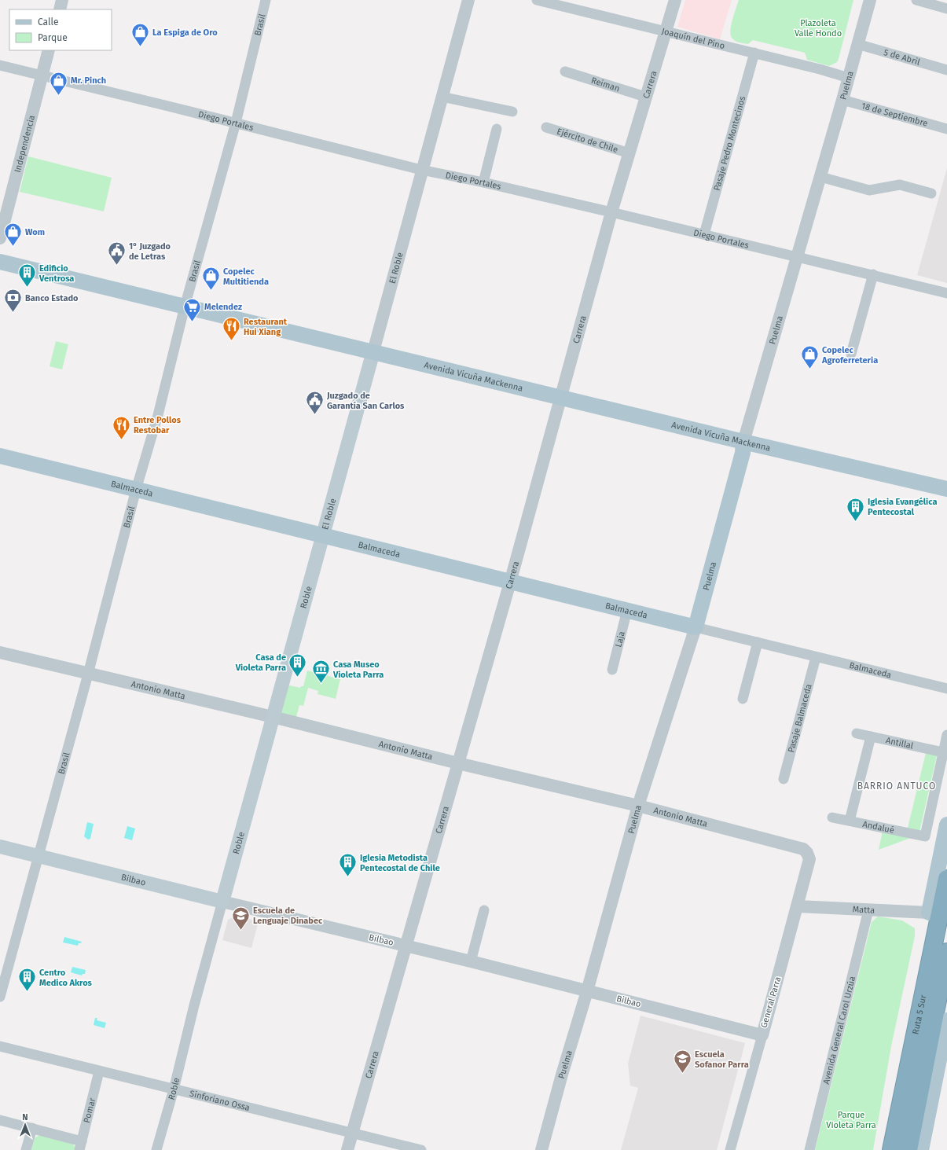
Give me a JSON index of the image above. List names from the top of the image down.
{
  "streets": {
    "highway": ["Ruta 5 Sur"],
    "main road": [
      "Puelma",
      "El Roble",
      "Avenida Vicuña Mackenna",
      "Balmaceda",
      "Roble",
      "Bilbao"
    ],
    "street": [
      "Brasil",
      "Joaquín del Pino",
      "5 de Abril",
      "Reiman",
      "Carrera",
      "18 de Septiembre",
      "Diego Portales",
      "Ejército de Chile",
      "Independencia",
      "Pasaje Pedro Montecinos",
      "Laja",
      "Antonio Matta",
      "Pasaje Balmaceda",
      "Antillal",
      "Andalué",
      "Matta",
      "General Parra",
      "Avenida General Carol Urzúa",
      "Sinforiano Ossa",
      "Pomar"
    ]
  },
  "crossings": [
    ["Brasil", "Diego Portales"],
    ["Brasil", "Avenida Vicuña Mackenna"],
    ["Brasil", "Balmaceda"],
    ["Brasil", "Antonio Matta"],
    ["Brasil", "Bilbao"],
    ["Joaquín del Pino", "Carrera"],
    ["Joaquín del Pino", "Puelma"],
    ["Joaquín del Pino", "Pasaje Pedro Montecinos"],
    ["5 de Abril", "Puelma"],
    ["Reiman", "Carrera"],
    ["Carrera", "Diego Portales"],
    ["Carrera", "Ejército de Chile"],
    ["Carrera", "Avenida Vicuña Mackenna"],
    ["Carrera", "Balmaceda"],
    ["Carrera", "Antonio Matta"],
    ["Carrera", "Bilbao"],
    ["Carrera", "Sinforiano Ossa"],
    ["Puelma", "18 de Septiembre"],
    ["Puelma", "Diego Portales"],
    ["Puelma", "Avenida Vicuña Mackenna"],
    ["Puelma", "Balmaceda"],
    ["Puelma", "Antonio Matta"],
    ["Puelma", "Bilbao"],
    ["Diego Portales", "Independencia"],
    ["Diego Portales", "Pasaje Pedro Montecinos"],
    ["Diego Portales", "El Roble"],
    ["El Roble", "Avenida Vicuña Mackenna"],
    ["El Roble", "Balmaceda"],
    ["El Roble", "Roble"],
    ["Balmaceda", "Roble"],
    ["Balmaceda", "Laja"],
    ["Balmaceda", "Pasaje Balmaceda"],
    ["Roble", "Antonio Matta"],
    ["Roble", "Bilbao"],
    ["Roble", "Sinforiano Ossa"],
    ["Antonio Matta", "General Parra"],
    ["Antillal", "Andalué"],
    ["Bilbao", "General Parra"],
    ["Matta", "General Parra"],
    ["Matta", "Avenida General Carol Urzúa"],
    ["Sinforiano Ossa", "Pomar"]
  ],
  "districts": ["BARRIO ANTUCO"],
  "parks": ["Plazoleta Valle Hondo", "Parque Violeta Parra"],
  "places": {
    "shop": [
      "La Espiga de Oro",
      "Mr. Pinch",
      "Wom",
      "Copelec Multitienda",
      "Copelec Agroferreteria"
    ],
    "public building": ["1° Juzgado de Letras", "Juzgado de Garantía San Carlos"],
    "building": [
      "Edificio Ventrosa",
      "Iglesia Evangélica Pentecostal",
      "Casa de Violeta Parra",
      "Iglesia Metodista Pentecostal de Chile",
      "Centro Medico Akros"
    ],
    "bank": ["Banco Estado"],
    "supermarket": ["Melendez"],
    "restaurant": ["Restaurant Hui Xiang", "Entre Pollos Restobar"],
    "museum": ["Casa Museo Violeta Parra"],
    "school or university": ["Escuela de Lenguaje Dinabec", "Escuela Sofanor Parra"]
  },
  "legend": ["Calle", "Parque"],
  "north": "top"
}
